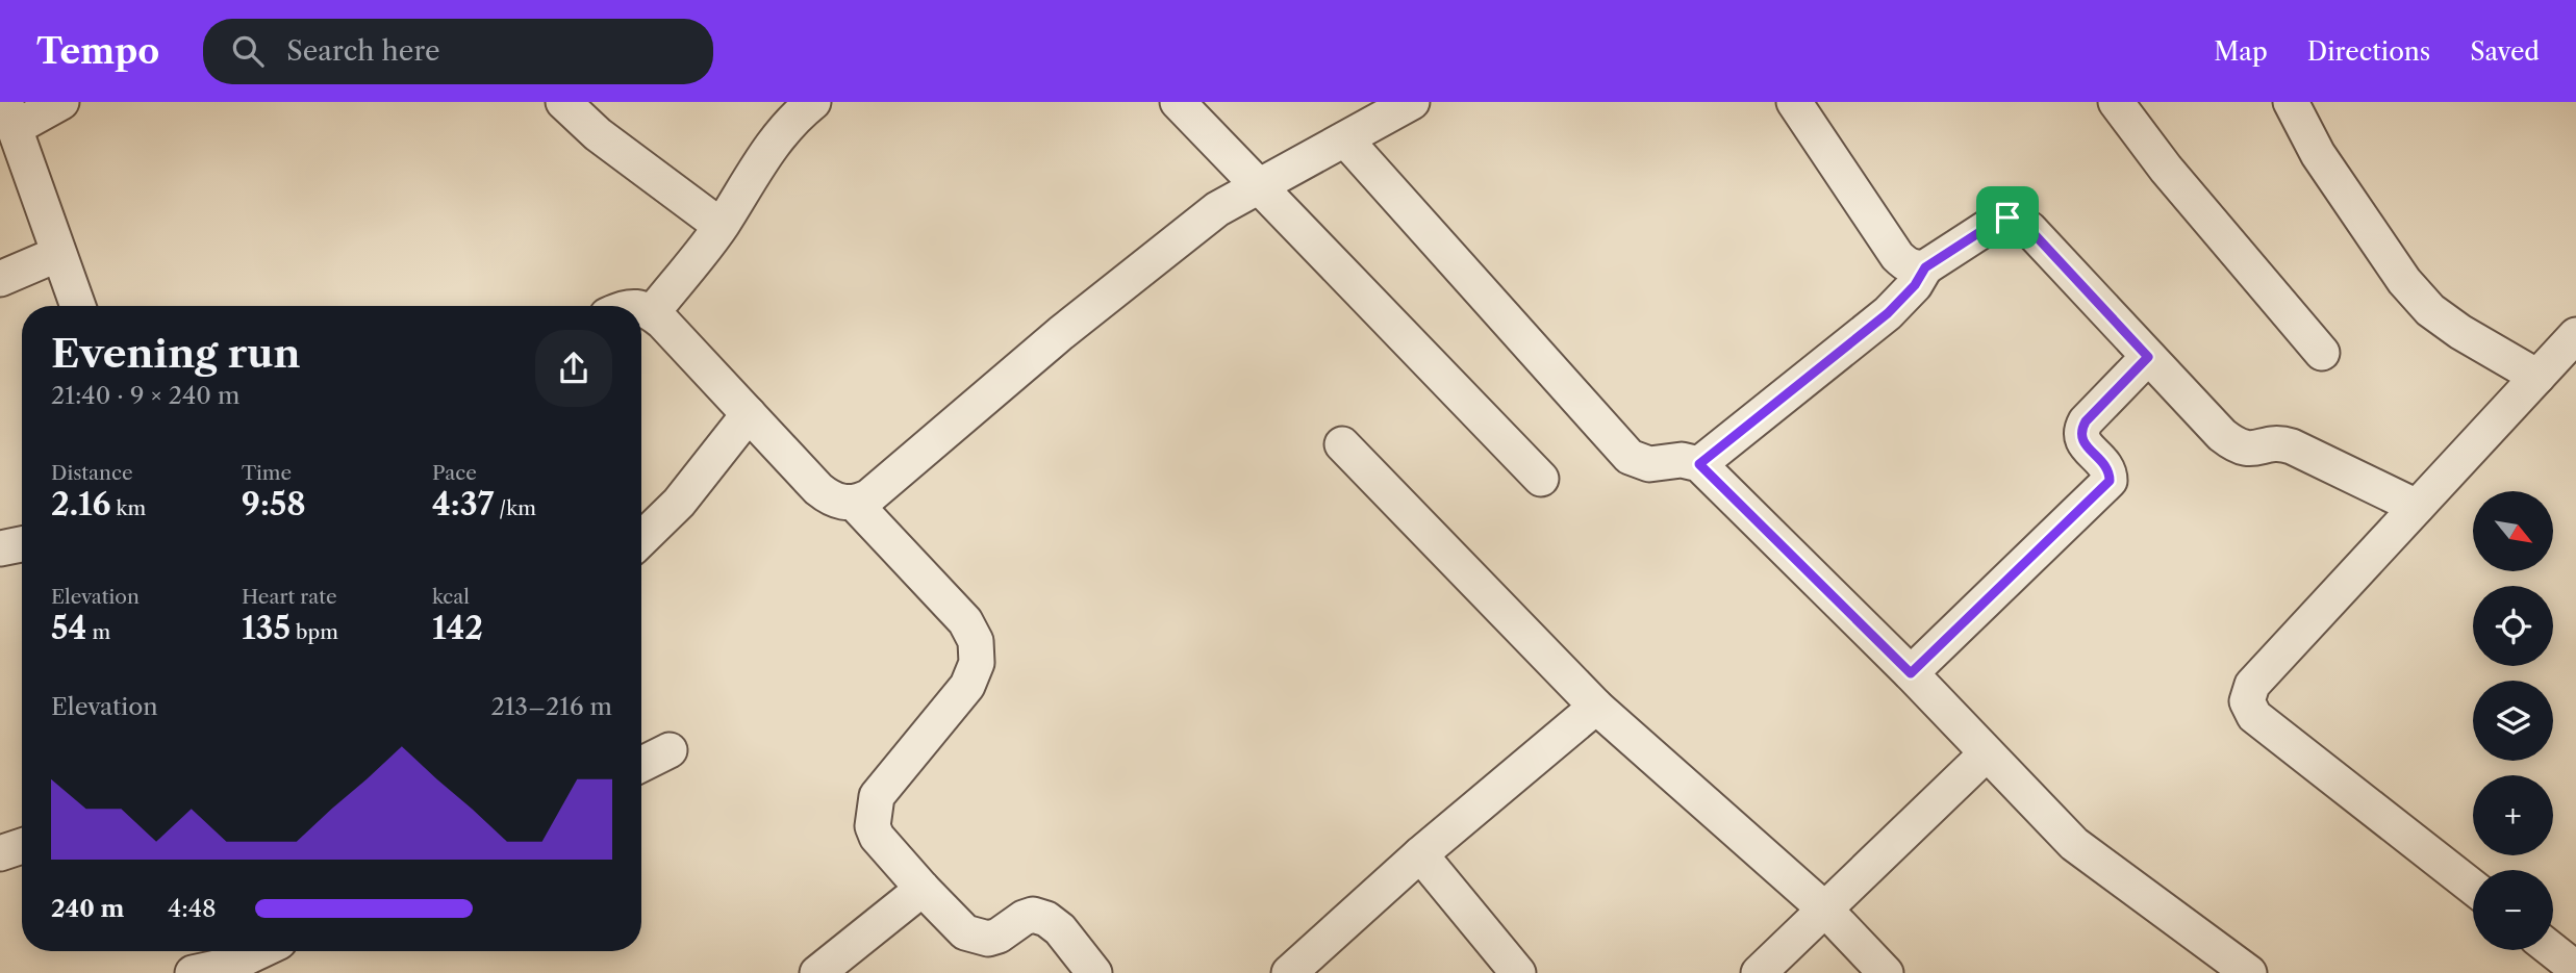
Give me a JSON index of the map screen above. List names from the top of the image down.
{
  "north": "bottom right",
  "page": {
    "header": "Tempo",
    "search": "Search here",
    "nav": ["Map", "Directions", "Saved"],
    "heading": ["Evening run", "21:40 · 9 × 240 m"],
    "stats": [
      ["Distance", "2.16 km"],
      ["Time", "9:58"],
      ["Pace", "4:37 /km"],
      ["Elevation", "54 m"],
      ["Heart rate", "135 bpm"],
      ["kcal", "142"]
    ],
    "map_buttons": ["+", "−"],
    "chart": ["Elevation", "213–216 m"],
    "list": [
      {
        "name": "240 m",
        "note": "4:48"
      }
    ]
  }
}
